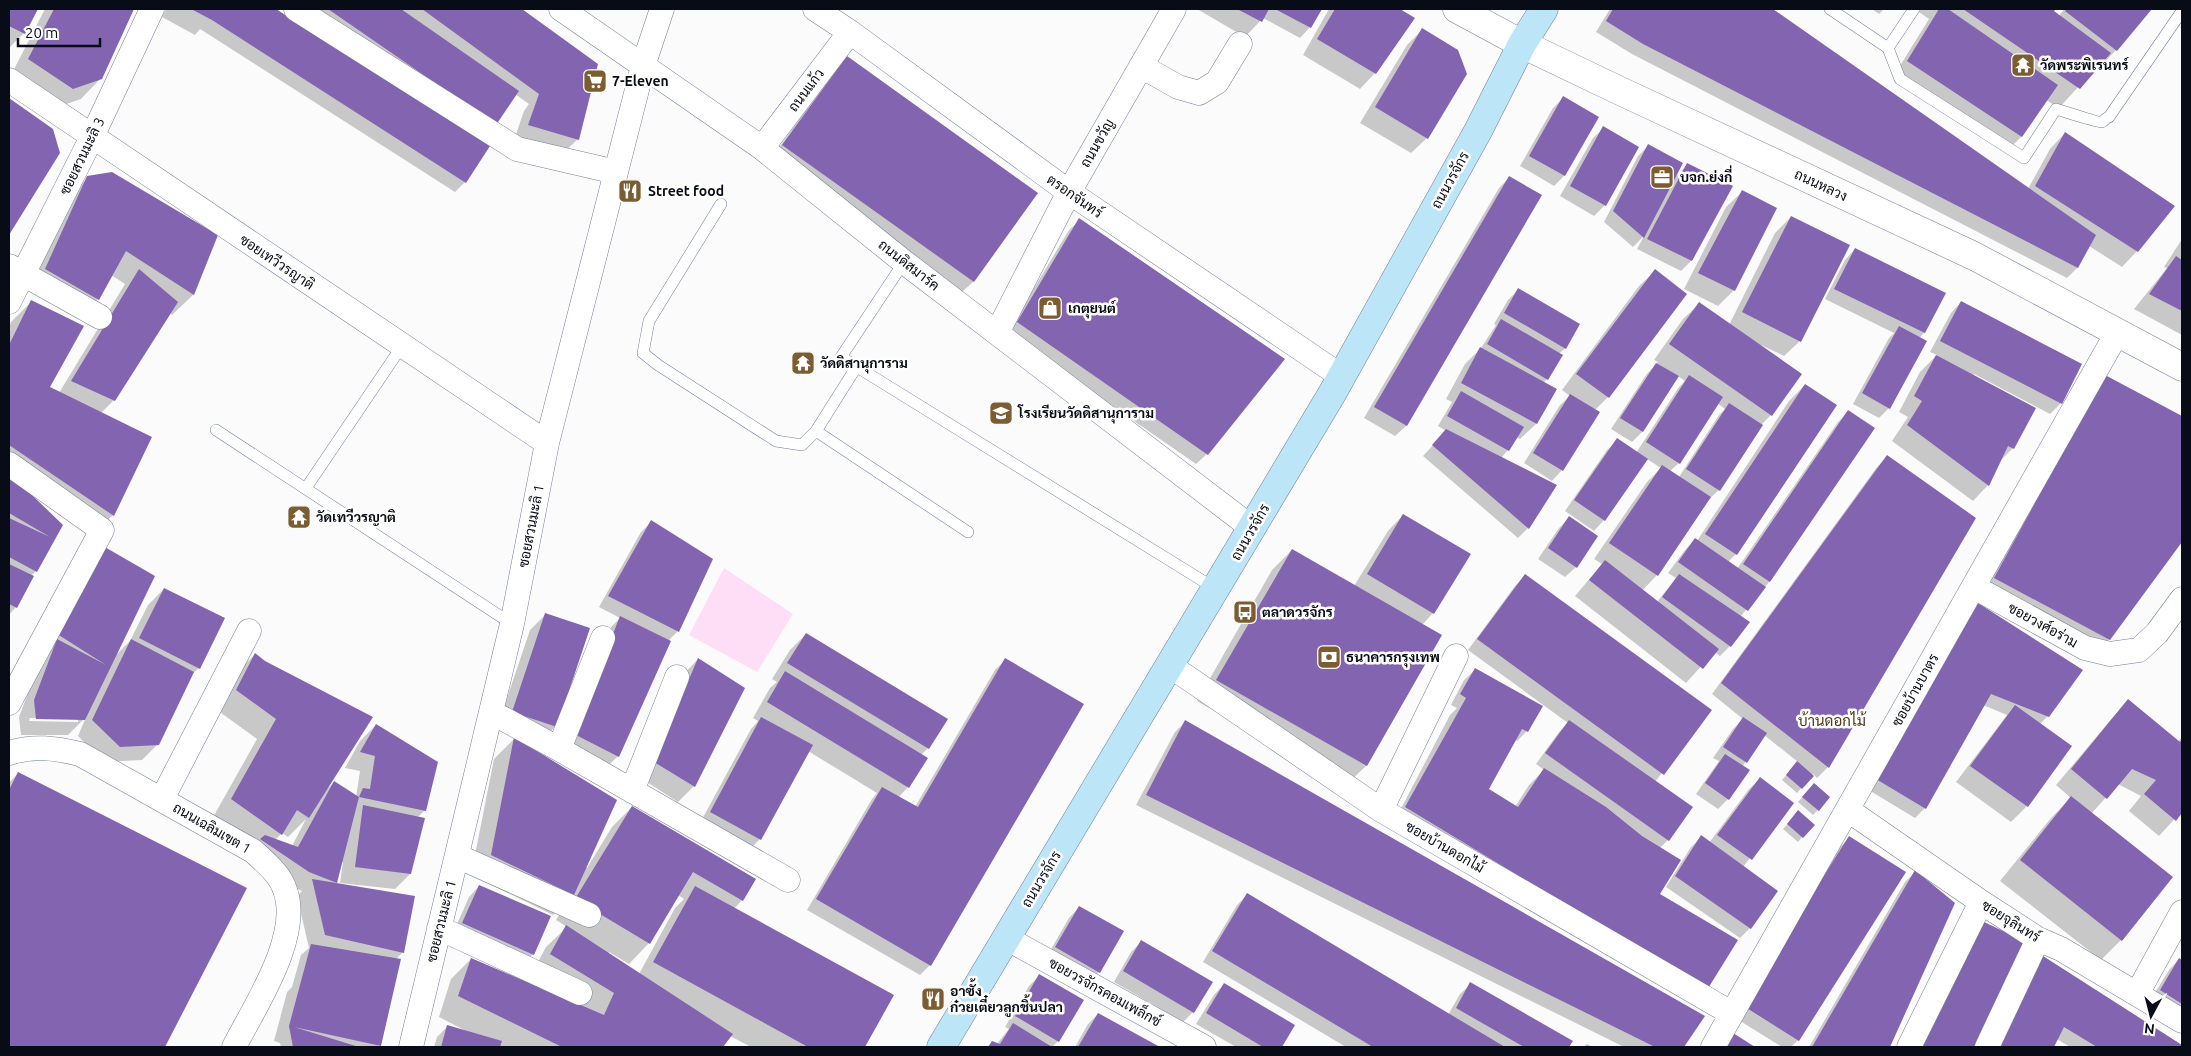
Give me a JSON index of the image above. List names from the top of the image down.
{
  "streets": {
    "main road": ["ถนนวรจักร"],
    "street": [
      "ถนนแก้ว",
      "ถนนขวัญ",
      "ซอยสวนมะลิ 3",
      "ถนนหลวง",
      "ตรอกจันทร์",
      "ซอยเทวีวรญาติ",
      "ถนนดิสมาร์ค",
      "ซอยสวนมะลิ 1",
      "ซอยวงศ์อร่าม",
      "ซอยบ้านบาตร",
      "ถนนเฉลิมเขต 1",
      "ซอยบ้านดอกไม้",
      "ซอยจุลินทร์",
      "ซอยวรจักรคอมเพล็กซ์"
    ]
  },
  "crossings": [
    ["ถนนแก้ว", "ตรอกจันทร์"],
    ["ถนนแก้ว", "ถนนดิสมาร์ค"],
    ["ถนนขวัญ", "ตรอกจันทร์"],
    ["ถนนขวัญ", "ถนนดิสมาร์ค"],
    ["ซอยสวนมะลิ 3", "ซอยเทวีวรญาติ"],
    ["ถนนวรจักร", "ถนนหลวง"],
    ["ถนนวรจักร", "ตรอกจันทร์"],
    ["ถนนวรจักร", "ถนนดิสมาร์ค"],
    ["ถนนวรจักร", "ซอยบ้านดอกไม้"],
    ["ถนนวรจักร", "ซอยวรจักรคอมเพล็กซ์"],
    ["ถนนหลวง", "ซอยบ้านบาตร"],
    ["ซอยเทวีวรญาติ", "ซอยสวนมะลิ 1"],
    ["ถนนดิสมาร์ค", "ซอยสวนมะลิ 1"],
    ["ซอยวงศ์อร่าม", "ซอยบ้านบาตร"],
    ["ซอยบ้านบาตร", "ซอยบ้านดอกไม้"],
    ["ซอยบ้านบาตร", "ซอยจุลินทร์"]
  ],
  "districts": ["บ้านดอกไม้"],
  "places": {
    "temple": ["วัดพระพิเรนทร์", "วัดดิสานุการาม", "วัดเทวีวรญาติ"],
    "supermarket": ["7-Eleven"],
    "office": ["บจก.ย่งกี่"],
    "restaurant": ["Street food", "อาซั้ง ก๋วยเตี๋ยวลูกชิ้นปลา"],
    "shop": ["เกตุยนต์"],
    "school or university": ["โรงเรียนวัดดิสานุการาม"],
    "bus stop": ["ตลาดวรจักร"],
    "bank": ["ธนาคารกรุงเทพ"]
  },
  "scale_bar": "20 m",
  "north": "bottom"
}
